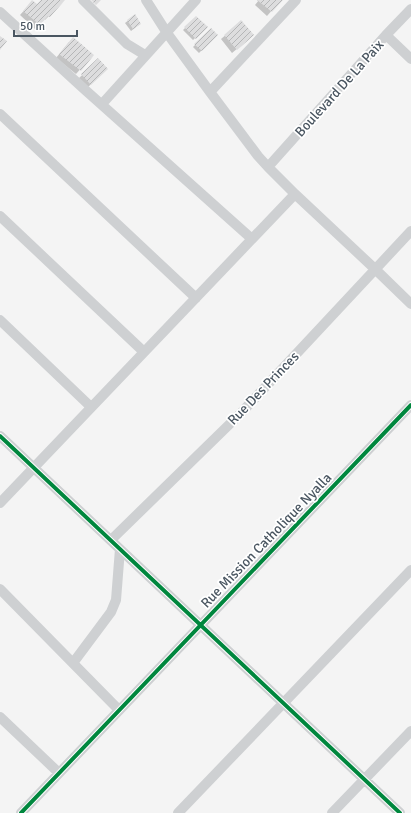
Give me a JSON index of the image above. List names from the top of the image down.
{
  "streets": {
    "street": ["Boulevard De La Paix", "Rue Des Princes", "Rue Mission Catholique Nyalla"]
  },
  "scale_bar": "50 m"
}
